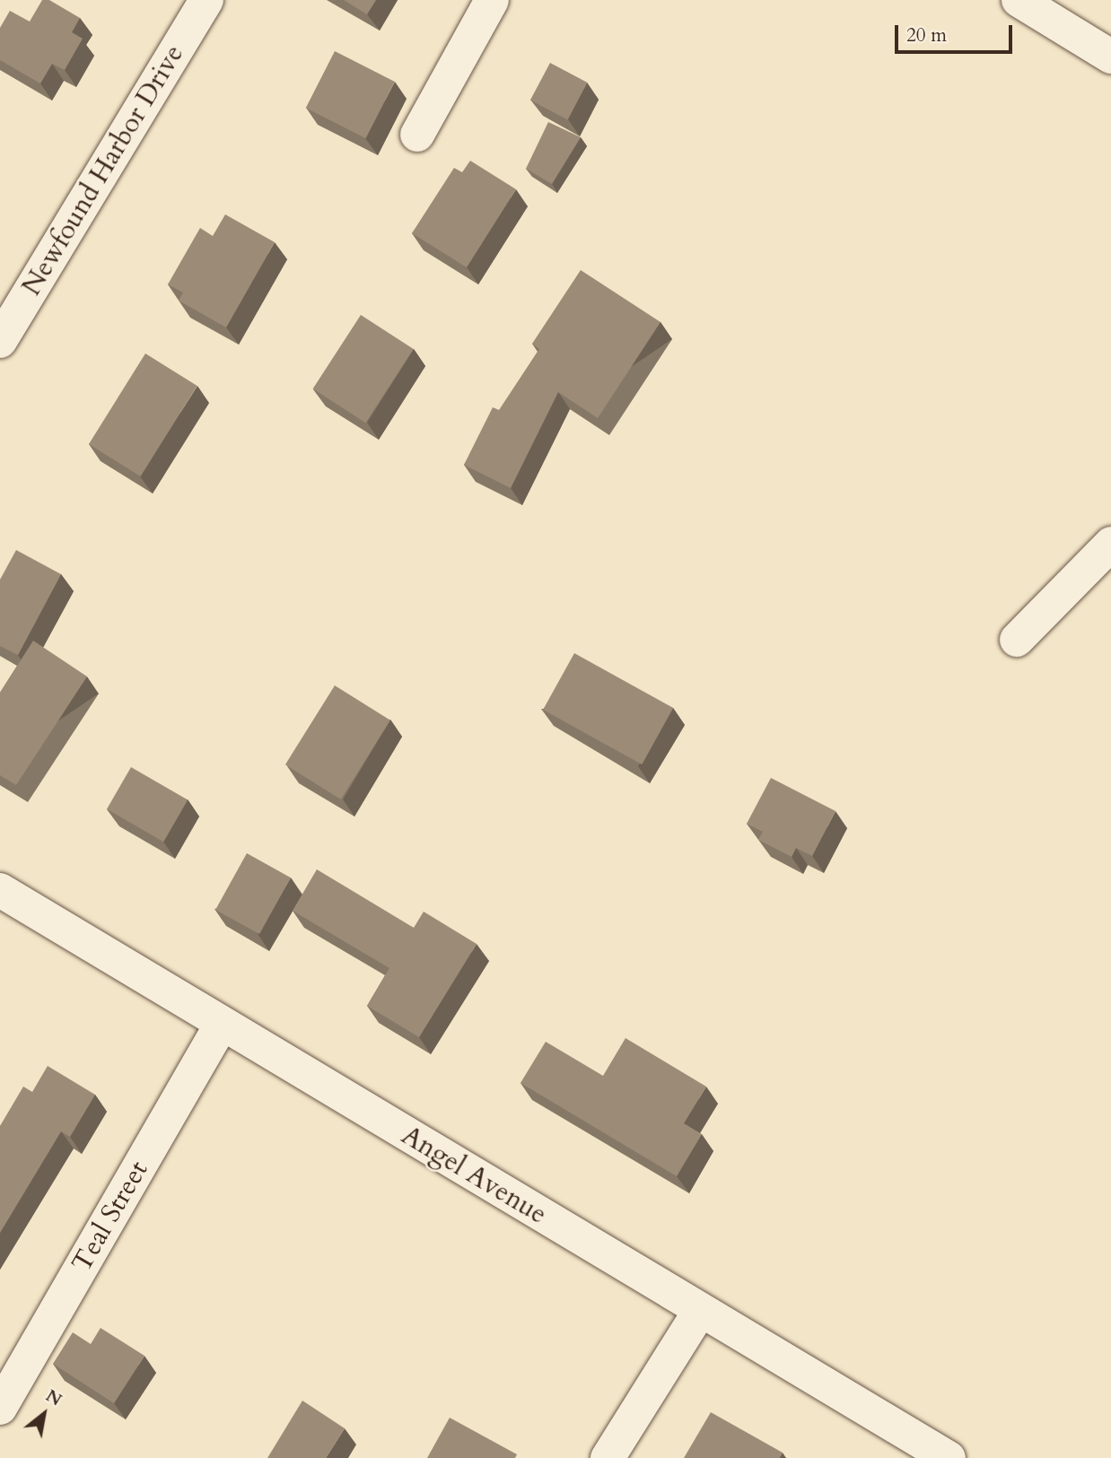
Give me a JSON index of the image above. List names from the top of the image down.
{
  "streets": {
    "street": ["Newfound Harbor Drive", "Angel Avenue", "Teal Street"]
  },
  "crossings": [
    ["Angel Avenue", "Teal Street"]
  ],
  "scale_bar": "20 m",
  "north": "top right"
}
